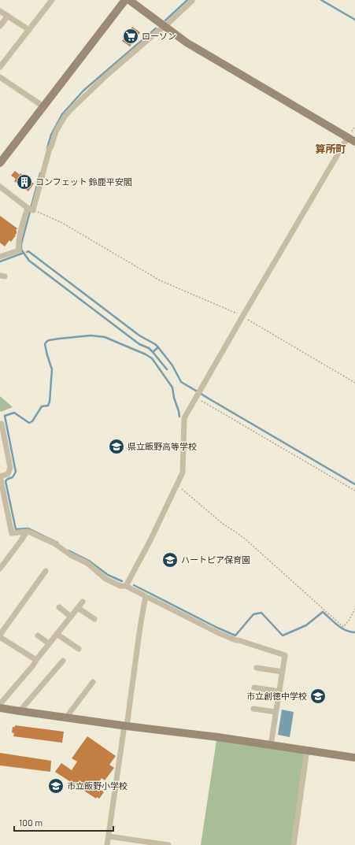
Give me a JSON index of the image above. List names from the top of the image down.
{
  "districts": ["算所町"],
  "places": {
    "supermarket": ["ローソン"],
    "building": ["コンフェット 鈴鹿平安閣"],
    "school or university": [
      "県立飯野高等学校",
      "ハートピア保育園",
      "市立創徳中学校",
      "市立飯野小学校"
    ]
  },
  "scale_bar": "100 m"
}
